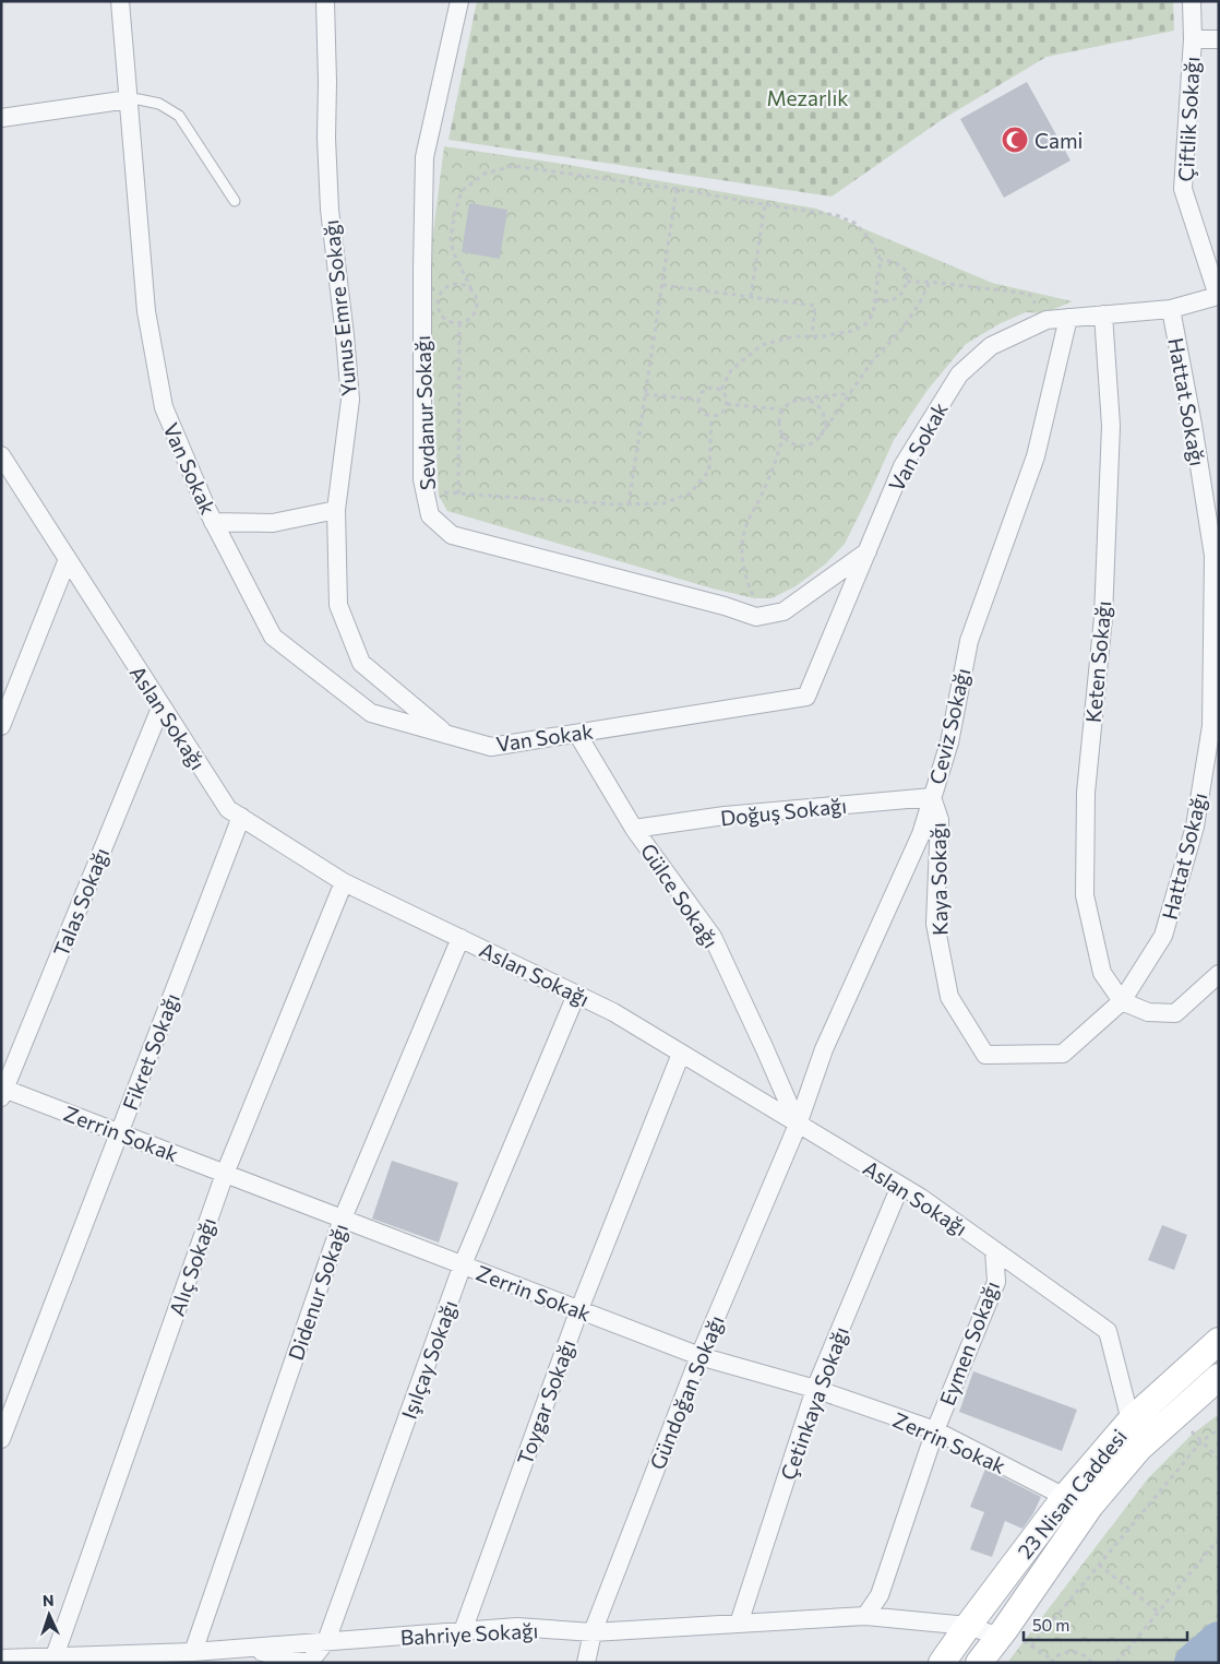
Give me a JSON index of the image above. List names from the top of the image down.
{
  "streets": {
    "street": [
      "Çiftlik Sokağı",
      "Yunus Emre Sokağı",
      "Hattat Sokağı",
      "Sevdanur Sokağı",
      "Van Sokak",
      "Keten Sokağı",
      "Aslan Sokağı",
      "Ceviz Sokağı",
      "Doğuş Sokağı",
      "Kaya Sokağı",
      "Gülce Sokağı",
      "Talas Sokağı",
      "Fikret Sokağı",
      "Zerrin Sokak",
      "Alıç Sokağı",
      "Didenur Sokağı",
      "Eymen Sokağı",
      "Işılçay Sokağı",
      "Gündoğan Sokağı",
      "Toygar Sokağı",
      "Çetinkaya Sokağı",
      "23 Nisan Caddesi",
      "Bahriye Sokağı"
    ]
  },
  "crossings": [
    ["Çiftlik Sokağı", "Van Sokak"],
    ["Yunus Emre Sokağı", "Van Sokak"],
    ["Hattat Sokağı", "Van Sokak"],
    ["Hattat Sokağı", "Keten Sokağı"],
    ["Hattat Sokağı", "Kaya Sokağı"],
    ["Van Sokak", "Keten Sokağı"],
    ["Van Sokak", "Ceviz Sokağı"],
    ["Van Sokak", "Gülce Sokağı"],
    ["Keten Sokağı", "Kaya Sokağı"],
    ["Aslan Sokağı", "Ceviz Sokağı"],
    ["Aslan Sokağı", "Gülce Sokağı"],
    ["Aslan Sokağı", "Talas Sokağı"],
    ["Aslan Sokağı", "Fikret Sokağı"],
    ["Aslan Sokağı", "Alıç Sokağı"],
    ["Aslan Sokağı", "Didenur Sokağı"],
    ["Aslan Sokağı", "Eymen Sokağı"],
    ["Aslan Sokağı", "Işılçay Sokağı"],
    ["Aslan Sokağı", "Gündoğan Sokağı"],
    ["Aslan Sokağı", "Toygar Sokağı"],
    ["Aslan Sokağı", "Çetinkaya Sokağı"],
    ["Aslan Sokağı", "23 Nisan Caddesi"],
    ["Ceviz Sokağı", "Doğuş Sokağı"],
    ["Ceviz Sokağı", "Kaya Sokağı"],
    ["Ceviz Sokağı", "Gülce Sokağı"],
    ["Ceviz Sokağı", "Gündoğan Sokağı"],
    ["Doğuş Sokağı", "Kaya Sokağı"],
    ["Doğuş Sokağı", "Gülce Sokağı"],
    ["Gülce Sokağı", "Gündoğan Sokağı"],
    ["Talas Sokağı", "Zerrin Sokak"],
    ["Fikret Sokağı", "Zerrin Sokak"],
    ["Zerrin Sokak", "Alıç Sokağı"],
    ["Zerrin Sokak", "Didenur Sokağı"],
    ["Zerrin Sokak", "Eymen Sokağı"],
    ["Zerrin Sokak", "Işılçay Sokağı"],
    ["Zerrin Sokak", "Gündoğan Sokağı"],
    ["Zerrin Sokak", "Toygar Sokağı"],
    ["Zerrin Sokak", "Çetinkaya Sokağı"],
    ["Zerrin Sokak", "23 Nisan Caddesi"],
    ["Alıç Sokağı", "Bahriye Sokağı"],
    ["Didenur Sokağı", "Bahriye Sokağı"],
    ["Eymen Sokağı", "Bahriye Sokağı"],
    ["Işılçay Sokağı", "Bahriye Sokağı"],
    ["Gündoğan Sokağı", "Bahriye Sokağı"],
    ["Toygar Sokağı", "Bahriye Sokağı"],
    ["Çetinkaya Sokağı", "Bahriye Sokağı"],
    ["23 Nisan Caddesi", "Bahriye Sokağı"]
  ],
  "parks": ["Mezarlık"],
  "places": {
    "mosque": ["Cami"]
  },
  "scale_bar": "50 m",
  "north": "top"
}
